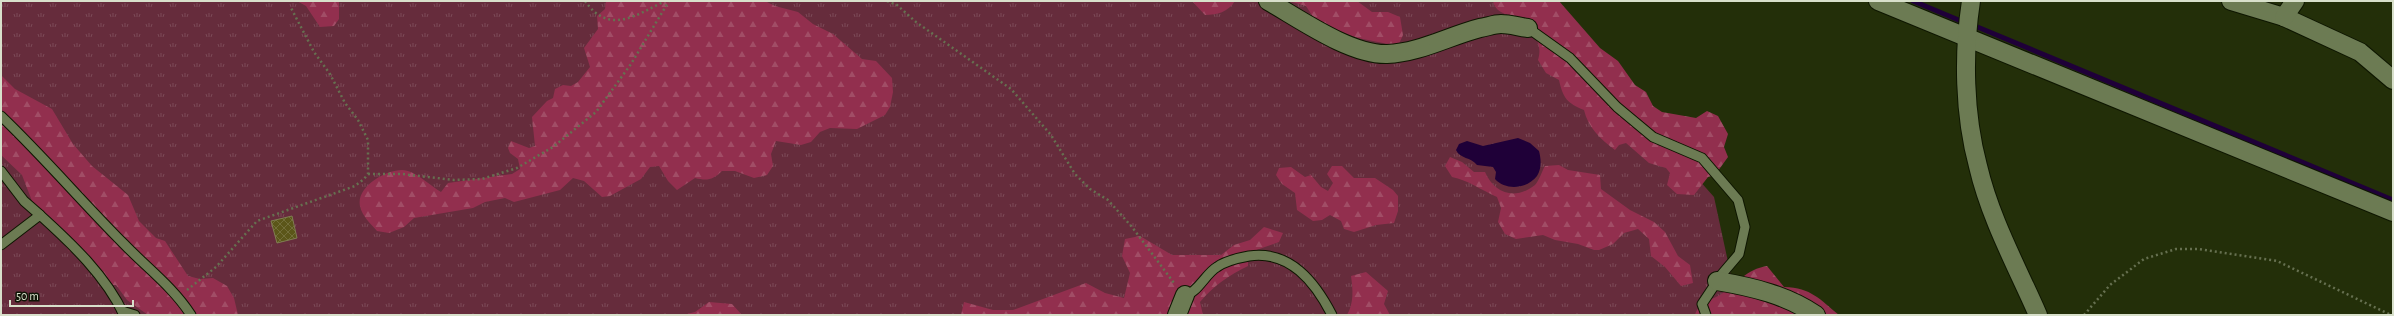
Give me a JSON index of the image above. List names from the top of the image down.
{
  "scale_bar": "50 m"
}
